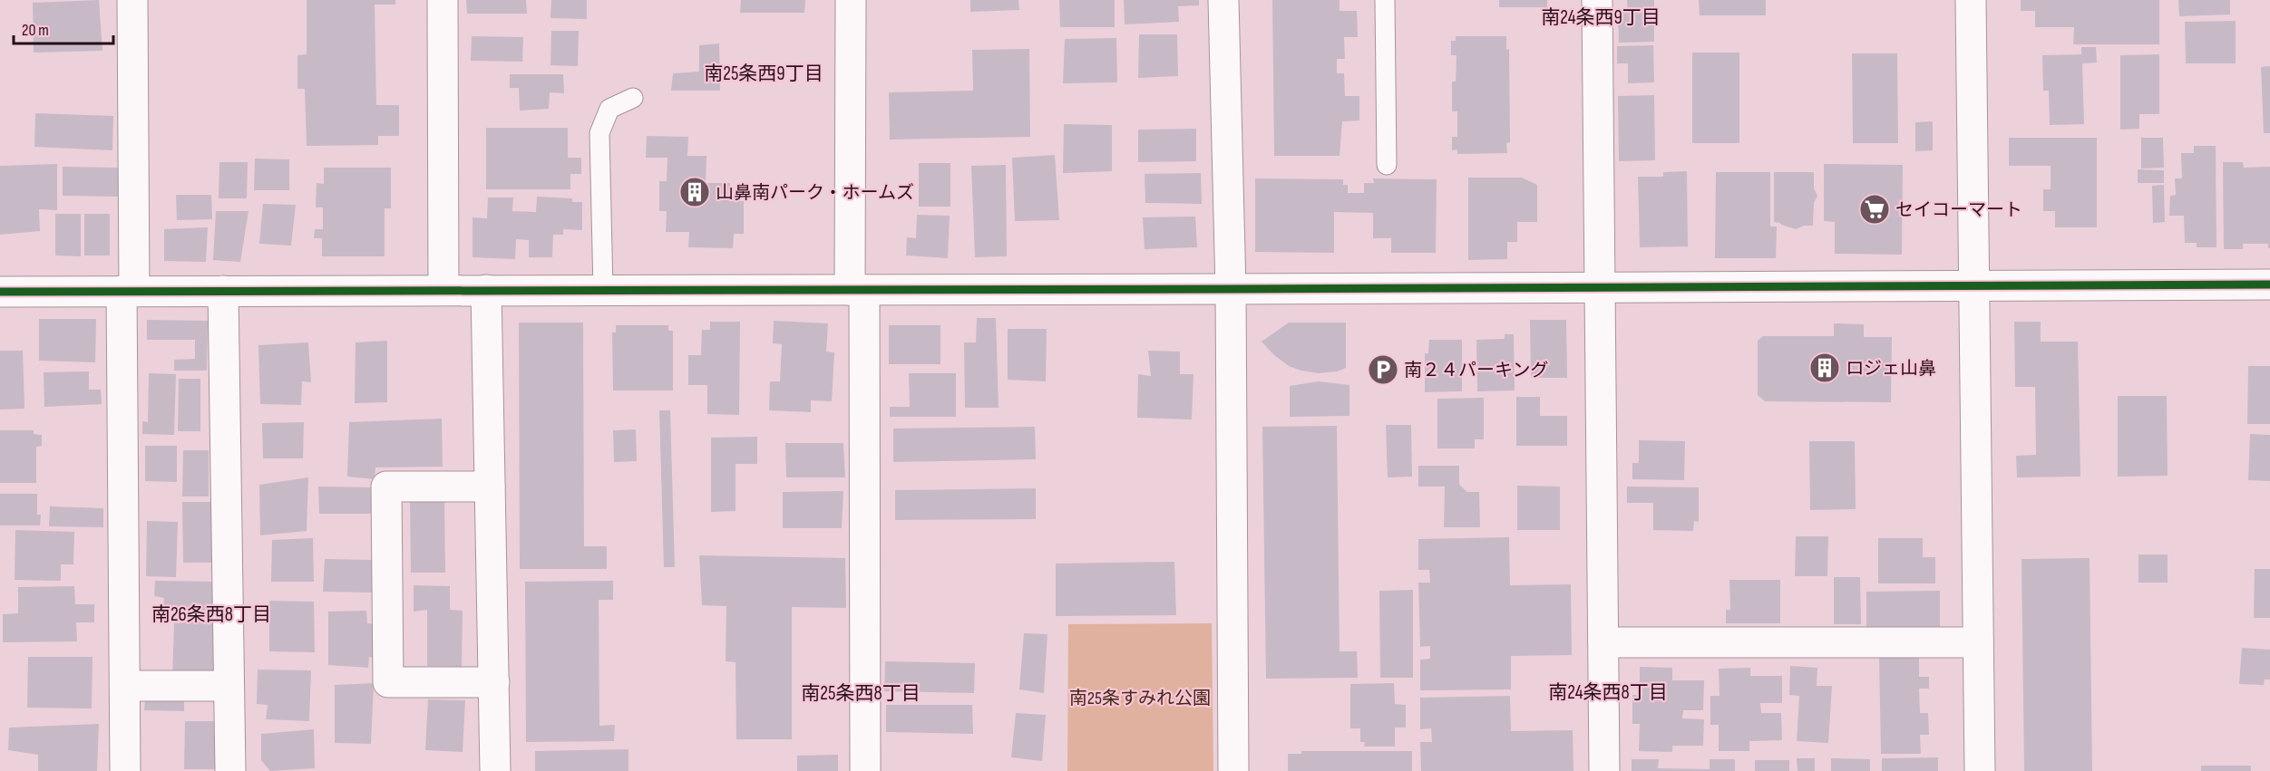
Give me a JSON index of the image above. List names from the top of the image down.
{
  "districts": [
    "南24条西9丁目",
    "南25条西9丁目",
    "南26条西8丁目",
    "南24条西8丁目",
    "南25条西8丁目"
  ],
  "parks": ["南25条すみれ公園"],
  "places": {
    "building": ["山鼻南パーク・ホームズ", "ロジェ山鼻"],
    "supermarket": ["セイコーマート"],
    "parking": ["南２４パーキング"]
  },
  "scale_bar": "20 m"
}
